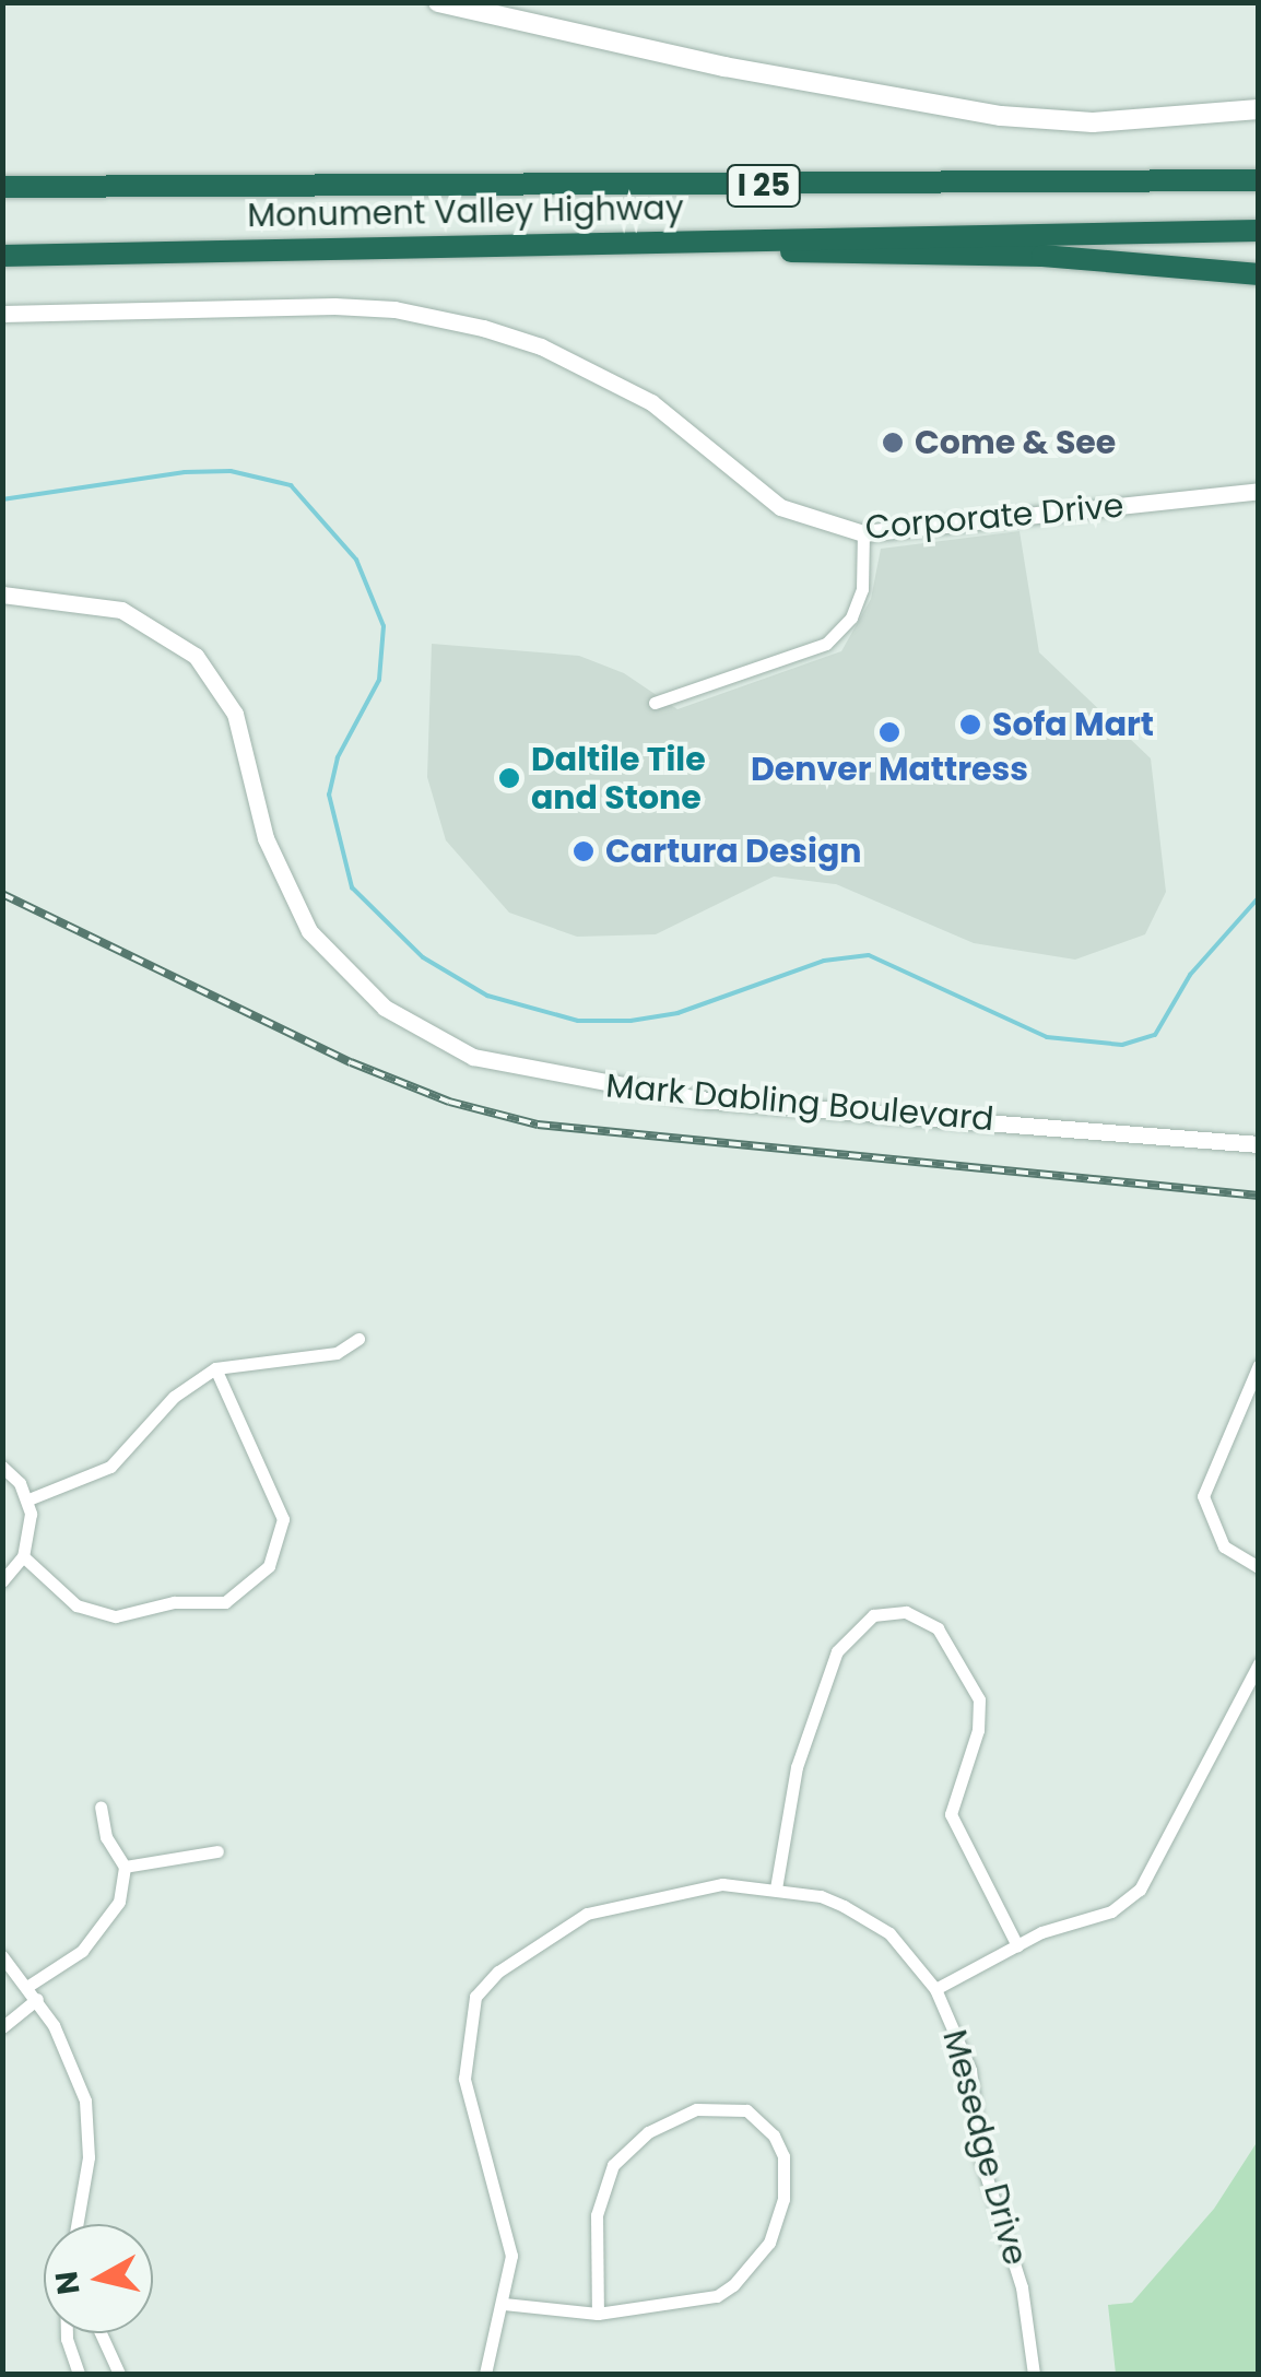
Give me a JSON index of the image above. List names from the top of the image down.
{
  "streets": {
    "highway": ["I 25", "Monument Valley Highway"],
    "street": ["Corporate Drive", "Mark Dabling Boulevard", "Mesedge Drive"]
  },
  "places": [
    "Come & See",
    "Sofa Mart",
    "Denver Mattress",
    "Daltile Tile and Stone",
    "Cartura Design"
  ],
  "north": "left"
}
